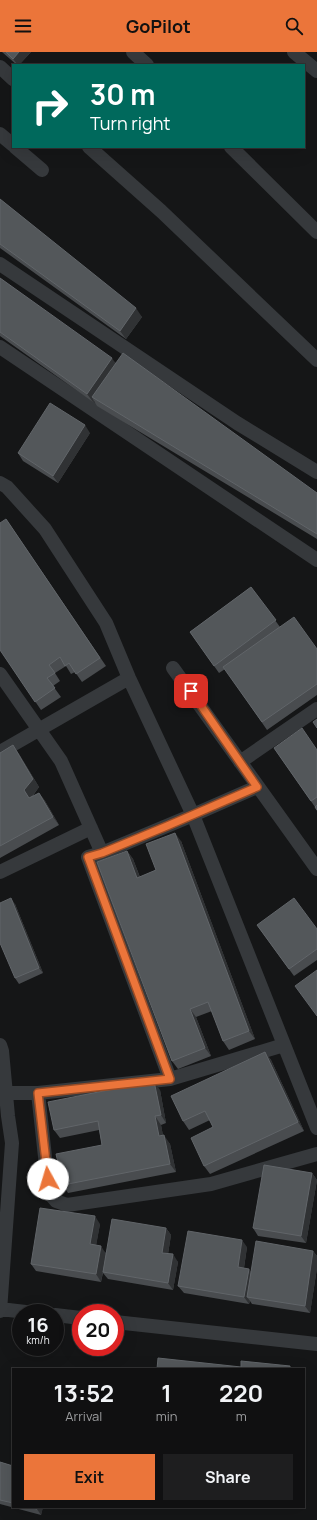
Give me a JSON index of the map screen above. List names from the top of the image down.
{
  "page": {
    "header": "GoPilot",
    "turn": ["30 m", "Turn right"],
    "speed": "16 km/h",
    "limit": "20",
    "eta": [
      "13:52",
      "Arrival",
      "1",
      "min",
      "220",
      "m"
    ],
    "buttons": ["Exit", "Share"]
  }
}
